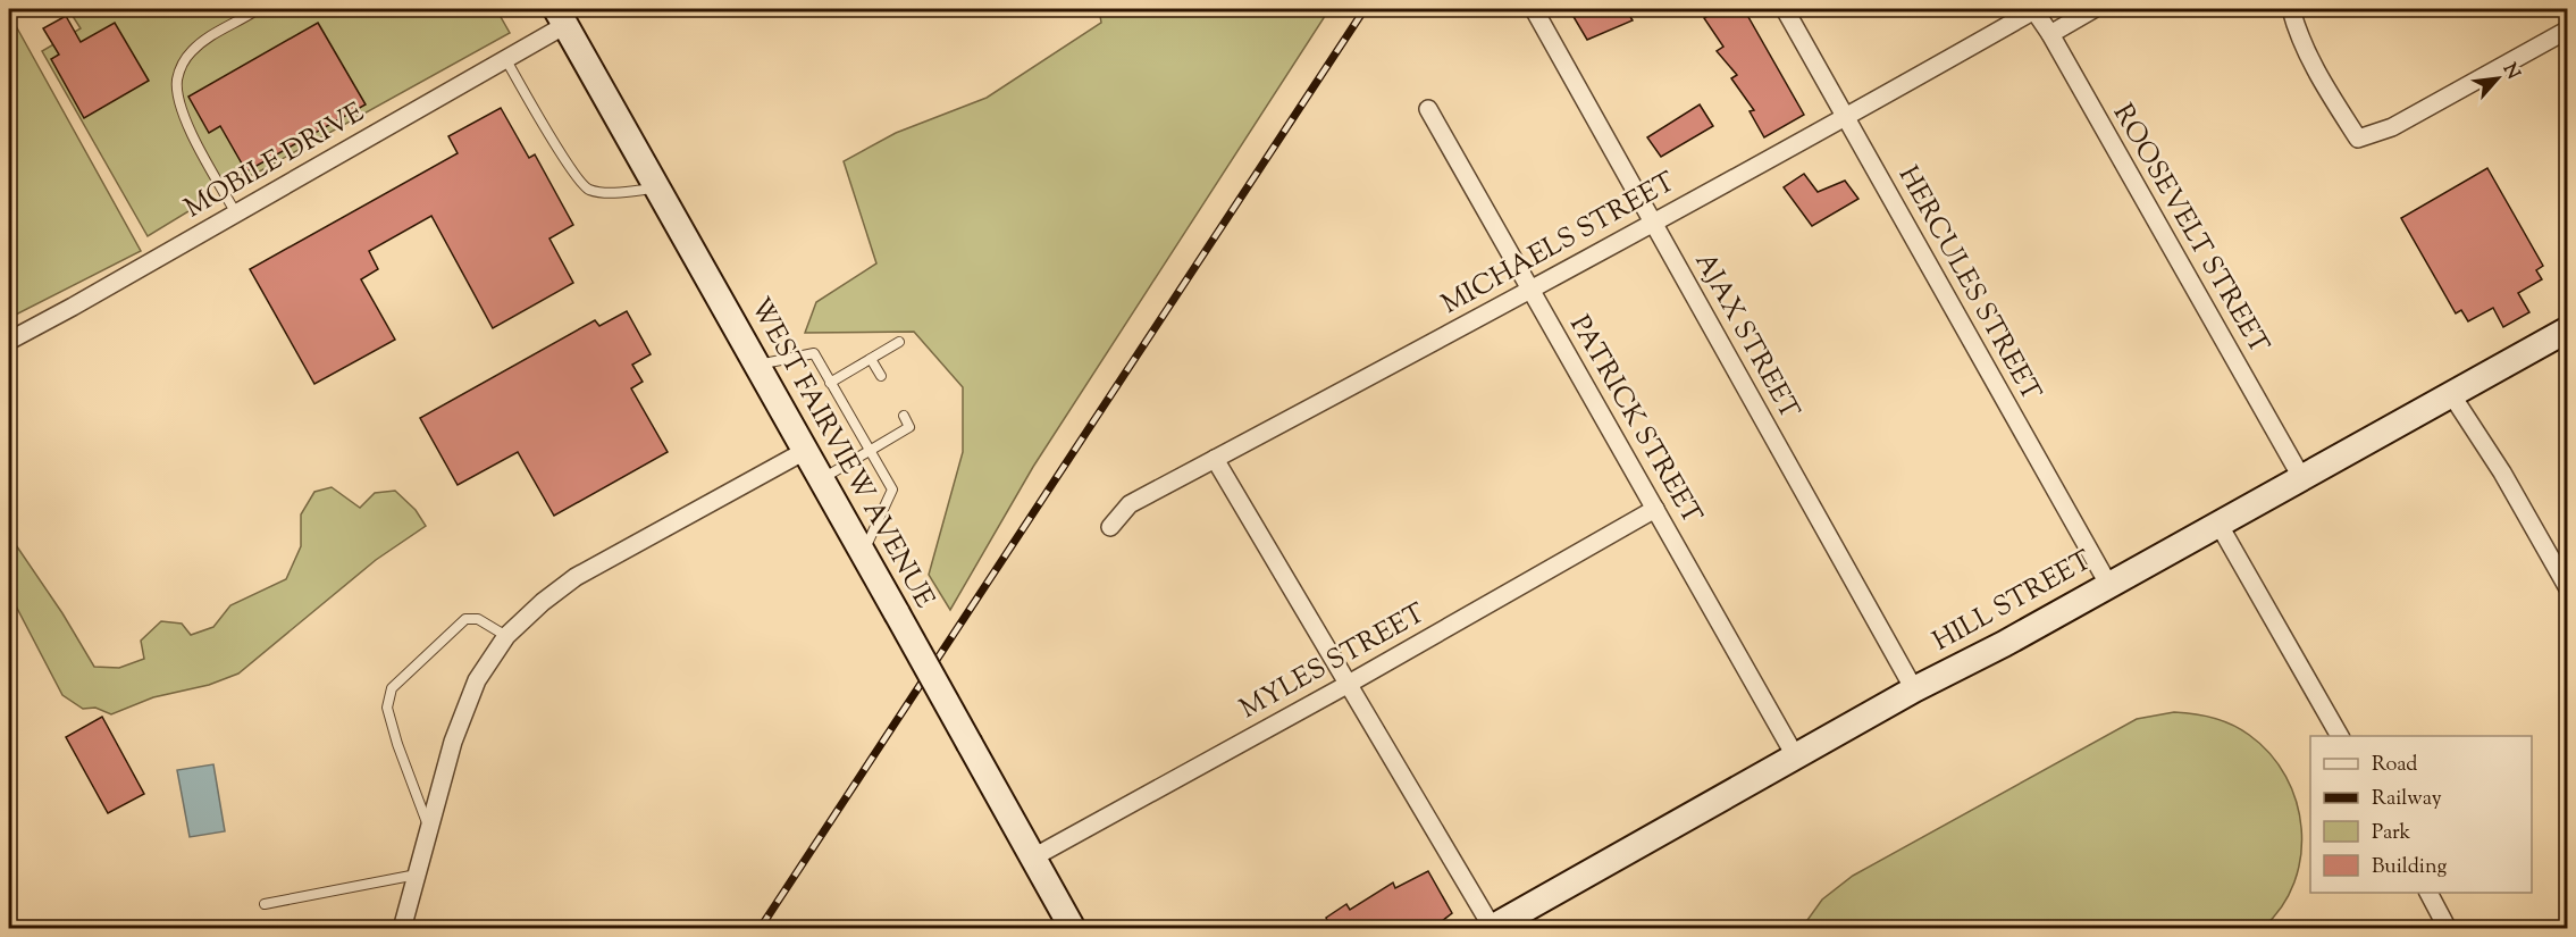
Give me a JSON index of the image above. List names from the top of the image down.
{
  "streets": {
    "street": [
      "MOBILE DRIVE",
      "ROOSEVELT STREET",
      "MICHAELS STREET",
      "HERCULES STREET",
      "AJAX STREET",
      "PATRICK STREET",
      "WEST FAIRVIEW AVENUE",
      "HILL STREET",
      "MYLES STREET"
    ]
  },
  "crossings": [
    ["MOBILE DRIVE", "WEST FAIRVIEW AVENUE"],
    ["ROOSEVELT STREET", "MICHAELS STREET"],
    ["ROOSEVELT STREET", "HILL STREET"],
    ["MICHAELS STREET", "HERCULES STREET"],
    ["MICHAELS STREET", "AJAX STREET"],
    ["MICHAELS STREET", "PATRICK STREET"],
    ["HERCULES STREET", "HILL STREET"],
    ["AJAX STREET", "HILL STREET"],
    ["PATRICK STREET", "HILL STREET"],
    ["PATRICK STREET", "MYLES STREET"],
    ["WEST FAIRVIEW AVENUE", "MYLES STREET"]
  ],
  "legend": [
    "Road",
    "Railway",
    "Park",
    "Building"
  ],
  "north": "top right"
}
